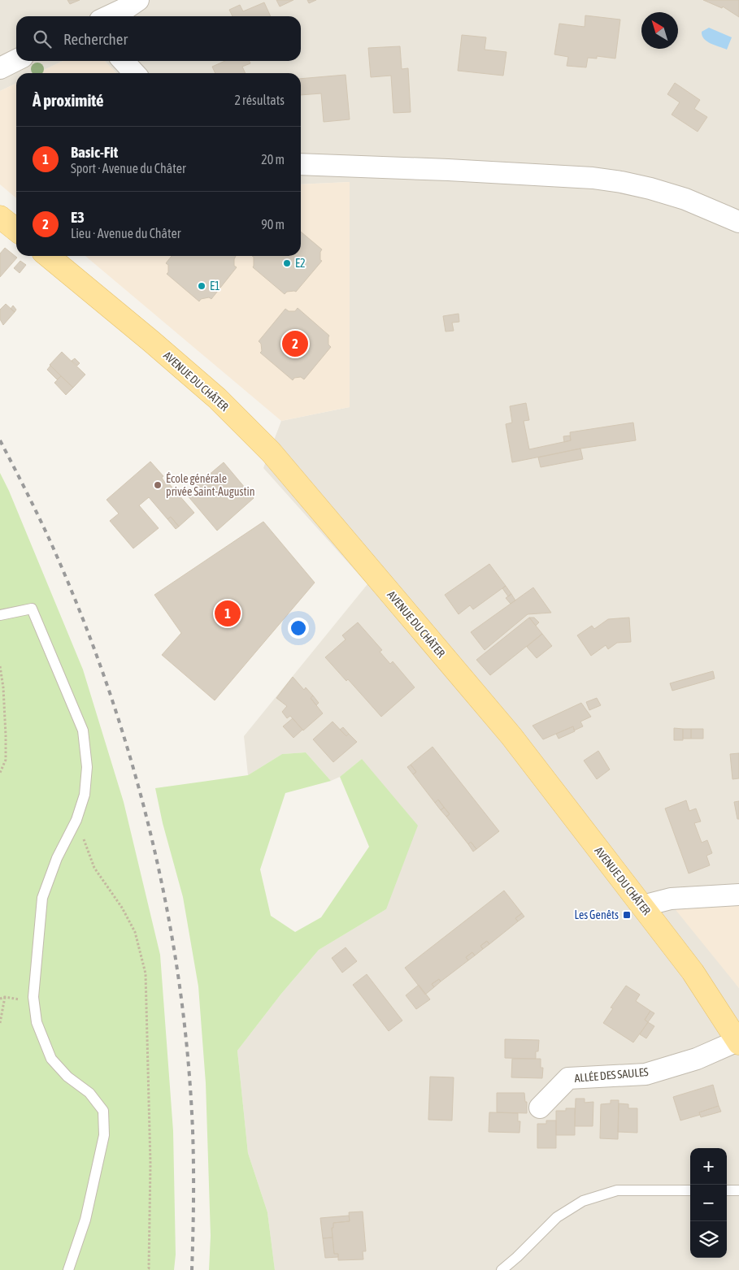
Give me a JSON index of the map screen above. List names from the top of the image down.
{
  "streets": {
    "main road": ["AVENUE DU CHÂTER"],
    "street": ["ALLÉE DES SAULES"]
  },
  "crossings": [
    ["AVENUE DU CHÂTER", "ALLÉE DES SAULES"]
  ],
  "places": {
    "other": ["E2", "E1", "École générale privée Saint-Augustin"],
    "transit": ["Les Genêts"]
  },
  "north": "top left",
  "page": {
    "search": "Rechercher",
    "heading": ["À proximité", "2 résultats"],
    "list": [
      {
        "mark": "1",
        "name": "Basic-Fit",
        "note": "Sport · Avenue du Châter",
        "value": "20 m"
      },
      {
        "mark": "2",
        "name": "E3",
        "note": "Lieu · Avenue du Châter",
        "value": "90 m"
      }
    ],
    "pins": ["2", "1"],
    "map_buttons": ["+", "−"]
  }
}
